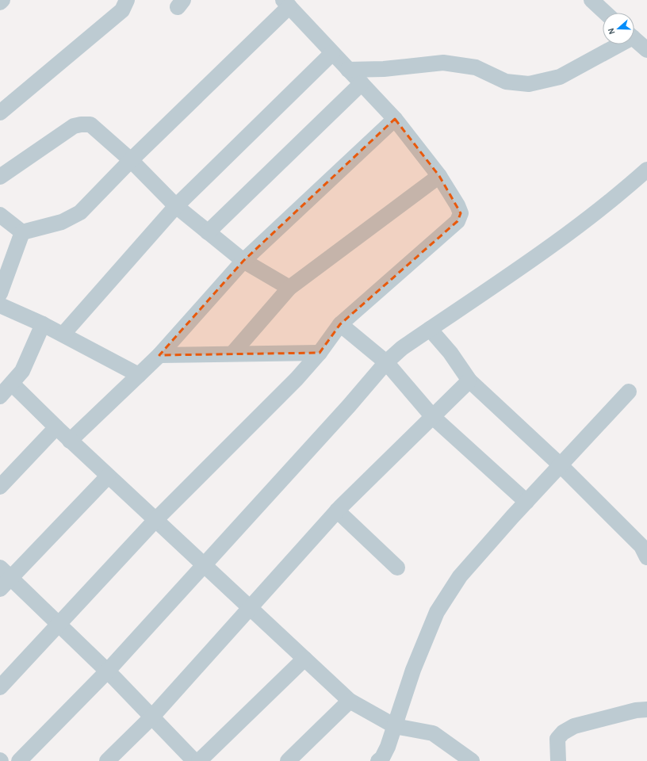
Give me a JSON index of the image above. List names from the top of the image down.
{
  "north": "left"
}
